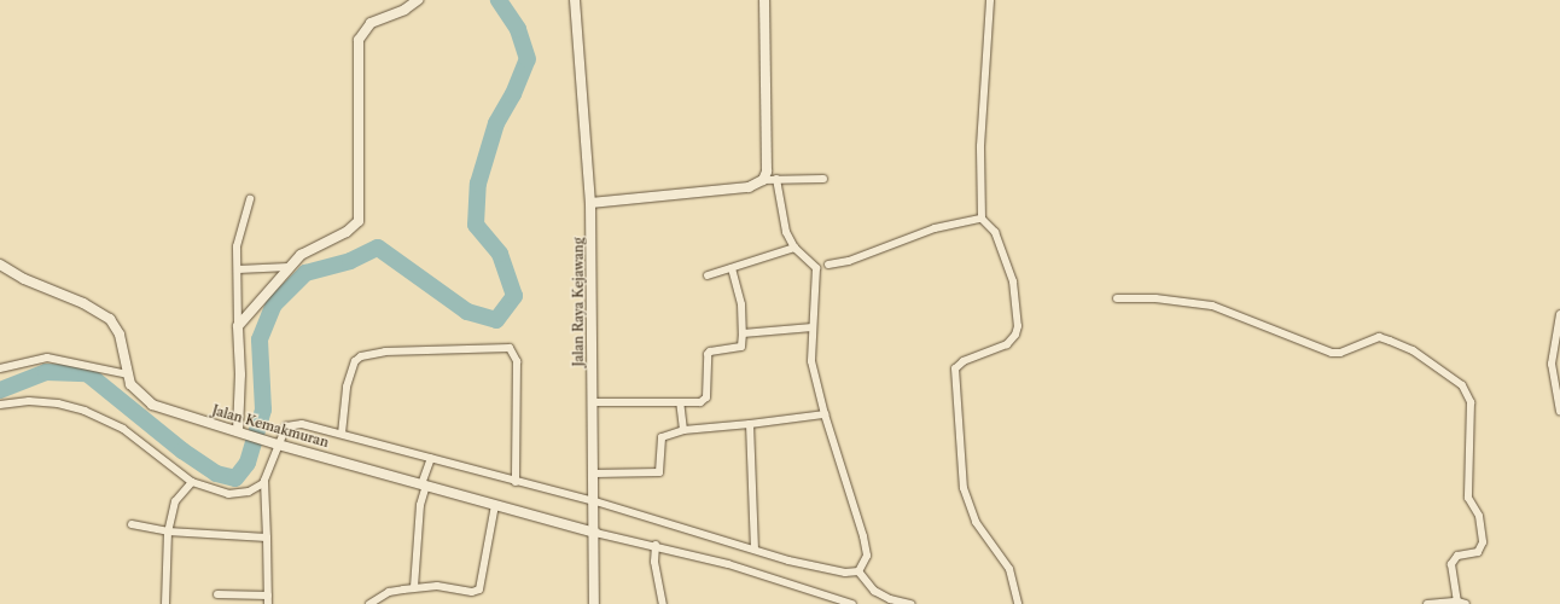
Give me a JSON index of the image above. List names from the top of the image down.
{
  "streets": {
    "street": ["Jalan Raya Kejawang", "Jalan Kemakmuran"]
  },
  "crossings": [
    ["Jalan Raya Kejawang", "Jalan Kemakmuran"]
  ]
}
